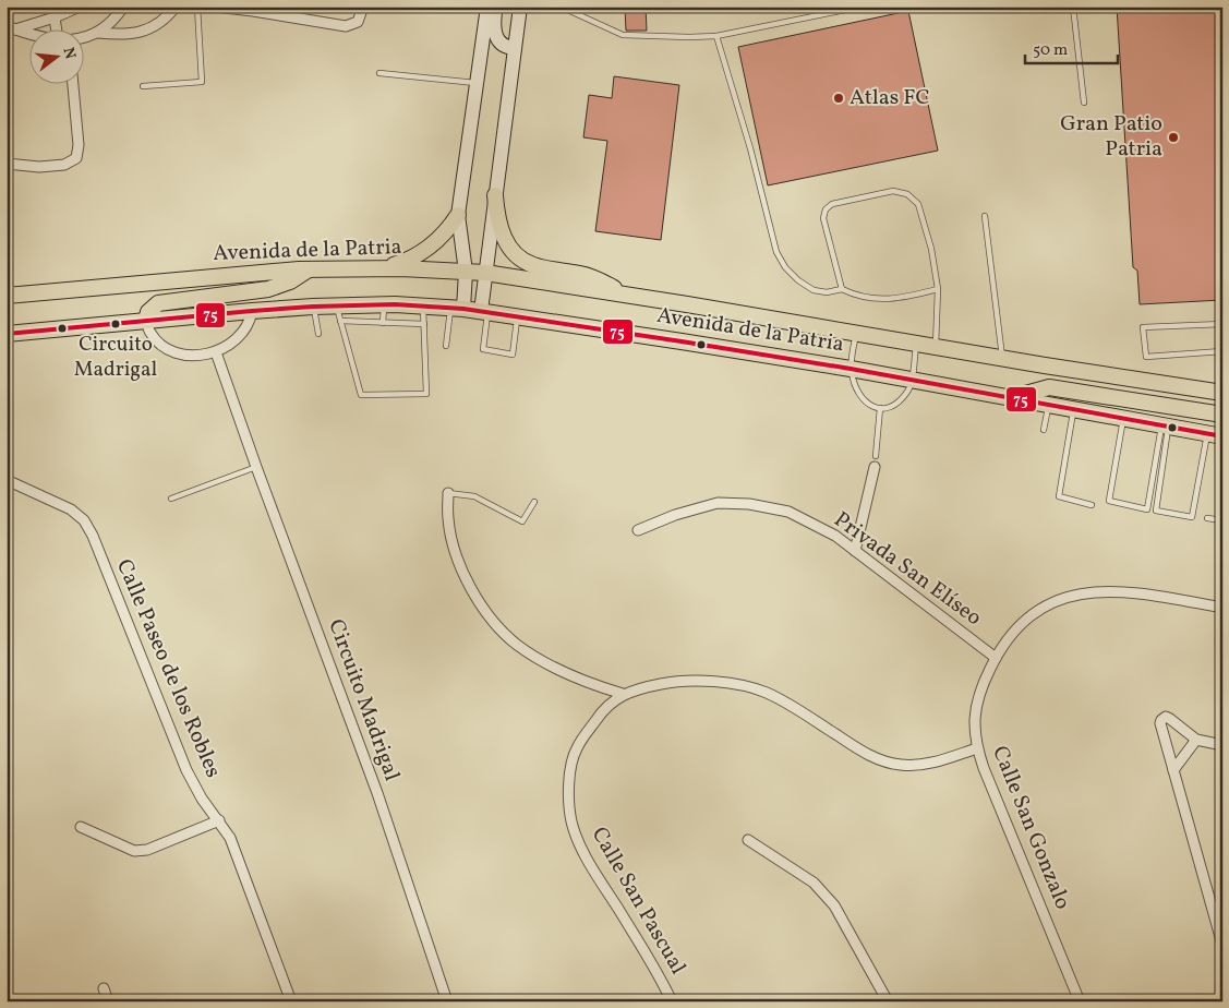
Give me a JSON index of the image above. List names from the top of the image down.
{
  "streets": {
    "main road": ["Avenida de la Patria"],
    "street": [
      "Privada San Elíseo",
      "Calle Paseo de los Robles",
      "Circuito Madrigal",
      "Calle San Gonzalo",
      "Calle San Pascual"
    ]
  },
  "crossings": [
    ["Privada San Elíseo", "Calle San Gonzalo"],
    ["Calle San Gonzalo", "Calle San Pascual"]
  ],
  "places": ["Atlas FC", "Gran Patio Patria", "Circuito Madrigal"],
  "lines": ["transit line 75"],
  "scale_bar": "50 m",
  "north": "right"
}
